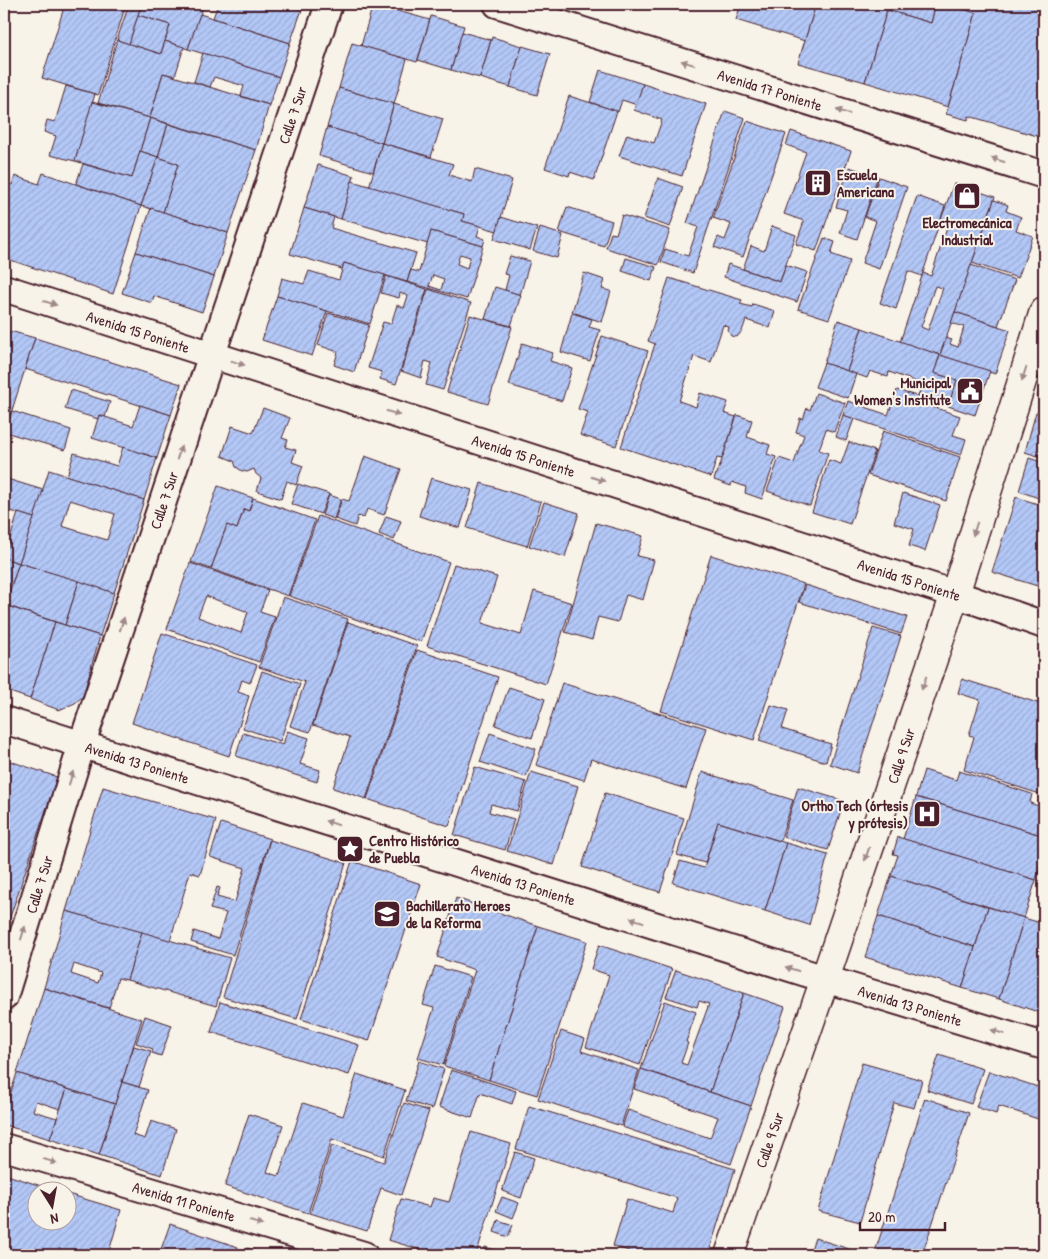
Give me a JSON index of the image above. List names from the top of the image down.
{
  "streets": {
    "street": [
      "Avenida 17 Poniente",
      "Calle 7 Sur",
      "Avenida 15 Poniente",
      "Calle 9 Sur",
      "Avenida 13 Poniente",
      "Avenida 11 Poniente"
    ]
  },
  "crossings": [
    ["Calle 7 Sur", "Avenida 15 Poniente"],
    ["Calle 7 Sur", "Avenida 13 Poniente"],
    ["Avenida 15 Poniente", "Calle 9 Sur"],
    ["Calle 9 Sur", "Avenida 13 Poniente"]
  ],
  "one_way": [
    "Avenida 17 Poniente",
    "Calle 7 Sur",
    "Avenida 15 Poniente",
    "Calle 9 Sur",
    "Avenida 13 Poniente",
    "Avenida 11 Poniente"
  ],
  "places": {
    "building": ["Escuela Americana"],
    "shop": ["Electromecánica Industrial"],
    "public building": ["Municipal Women's Institute"],
    "hospital": ["Ortho Tech (órtesis y prótesis)"],
    "place": ["Centro Histórico de Puebla"],
    "school or university": ["Bachillerato Heroes de la Reforma"]
  },
  "scale_bar": "20 m",
  "north": "bottom"
}
